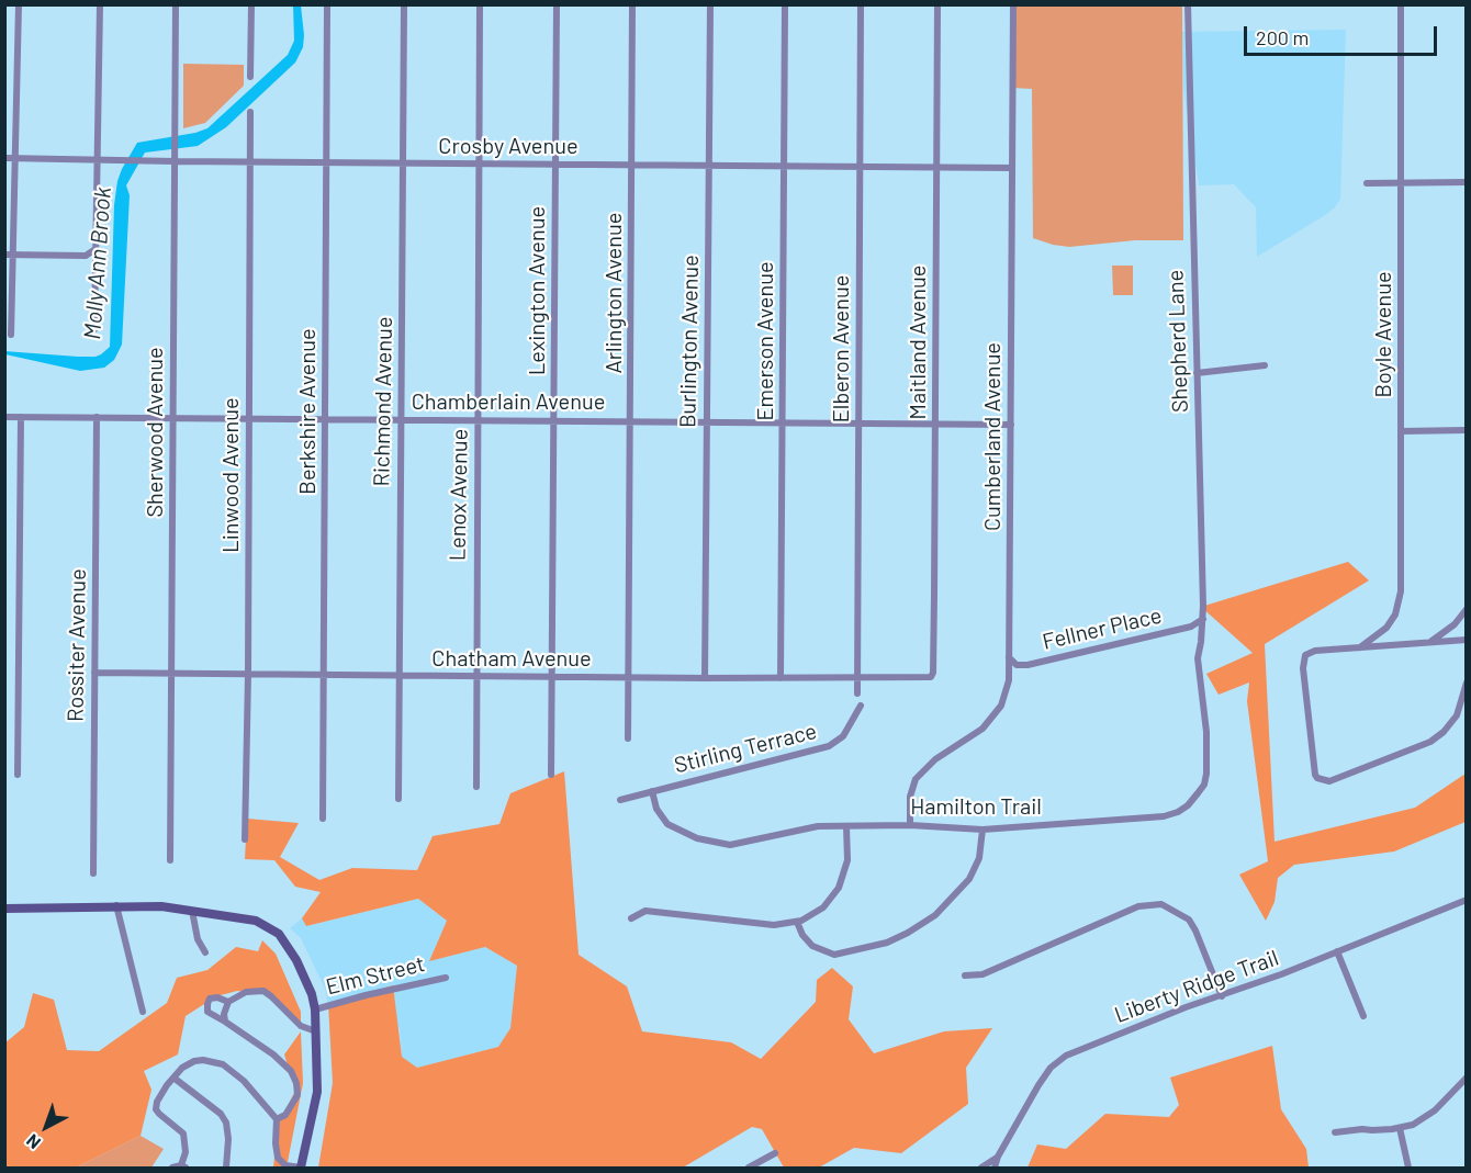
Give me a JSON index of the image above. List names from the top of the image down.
{
  "streets": {
    "street": [
      "Crosby Avenue",
      "Lexington Avenue",
      "Arlington Avenue",
      "Boyle Avenue",
      "Burlington Avenue",
      "Emerson Avenue",
      "Shepherd Lane",
      "Maitland Avenue",
      "Elberon Avenue",
      "Richmond Avenue",
      "Chamberlain Avenue",
      "Berkshire Avenue",
      "Sherwood Avenue",
      "Cumberland Avenue",
      "Linwood Avenue",
      "Lenox Avenue",
      "Fellner Place",
      "Rossiter Avenue",
      "Chatham Avenue",
      "Stirling Terrace",
      "Hamilton Trail",
      "Elm Street",
      "Liberty Ridge Trail"
    ]
  },
  "crossings": [
    ["Crosby Avenue", "Lexington Avenue"],
    ["Crosby Avenue", "Arlington Avenue"],
    ["Crosby Avenue", "Burlington Avenue"],
    ["Crosby Avenue", "Emerson Avenue"],
    ["Crosby Avenue", "Maitland Avenue"],
    ["Crosby Avenue", "Elberon Avenue"],
    ["Crosby Avenue", "Richmond Avenue"],
    ["Crosby Avenue", "Berkshire Avenue"],
    ["Crosby Avenue", "Sherwood Avenue"],
    ["Crosby Avenue", "Cumberland Avenue"],
    ["Crosby Avenue", "Linwood Avenue"],
    ["Crosby Avenue", "Lenox Avenue"],
    ["Lexington Avenue", "Chamberlain Avenue"],
    ["Lexington Avenue", "Chatham Avenue"],
    ["Arlington Avenue", "Chamberlain Avenue"],
    ["Arlington Avenue", "Chatham Avenue"],
    ["Burlington Avenue", "Chamberlain Avenue"],
    ["Burlington Avenue", "Chatham Avenue"],
    ["Emerson Avenue", "Chamberlain Avenue"],
    ["Emerson Avenue", "Chatham Avenue"],
    ["Shepherd Lane", "Fellner Place"],
    ["Shepherd Lane", "Hamilton Trail"],
    ["Maitland Avenue", "Chamberlain Avenue"],
    ["Maitland Avenue", "Chatham Avenue"],
    ["Elberon Avenue", "Chamberlain Avenue"],
    ["Elberon Avenue", "Chatham Avenue"],
    ["Richmond Avenue", "Chamberlain Avenue"],
    ["Richmond Avenue", "Chatham Avenue"],
    ["Chamberlain Avenue", "Berkshire Avenue"],
    ["Chamberlain Avenue", "Sherwood Avenue"],
    ["Chamberlain Avenue", "Cumberland Avenue"],
    ["Chamberlain Avenue", "Linwood Avenue"],
    ["Chamberlain Avenue", "Lenox Avenue"],
    ["Chamberlain Avenue", "Rossiter Avenue"],
    ["Berkshire Avenue", "Chatham Avenue"],
    ["Sherwood Avenue", "Chatham Avenue"],
    ["Cumberland Avenue", "Fellner Place"],
    ["Cumberland Avenue", "Hamilton Trail"],
    ["Linwood Avenue", "Chatham Avenue"],
    ["Lenox Avenue", "Chatham Avenue"],
    ["Rossiter Avenue", "Chatham Avenue"],
    ["Stirling Terrace", "Hamilton Trail"]
  ],
  "water": ["Molly Ann Brook"],
  "scale_bar": "200 m",
  "north": "bottom left"
}
